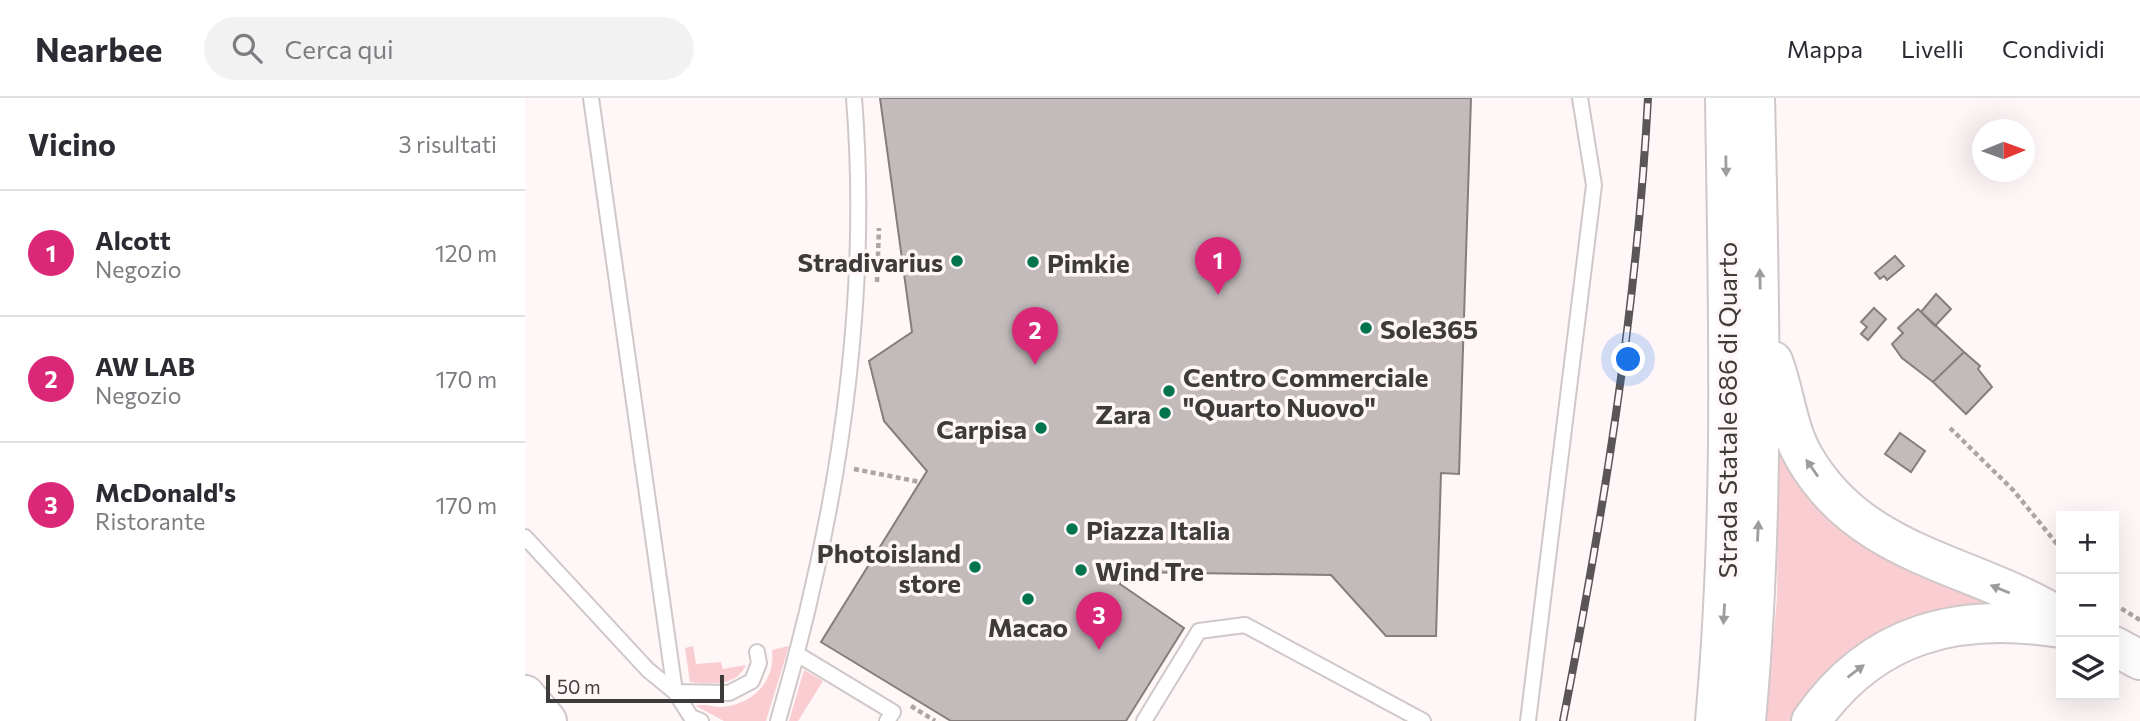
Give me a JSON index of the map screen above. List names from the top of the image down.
{
  "streets": {
    "highway": ["Strada Statale 686 di Quarto"]
  },
  "places": [
    "Stradivarius",
    "Pimkie",
    "Sole365",
    "Centro Commerciale \"Quarto Nuovo\"",
    "Zara",
    "Carpisa",
    "Piazza Italia",
    "Photoisland store",
    "Wind Tre",
    "Macao"
  ],
  "scale_bar": "50 m",
  "north": "right",
  "page": {
    "header": "Nearbee",
    "search": "Cerca qui",
    "nav": ["Mappa", "Livelli", "Condividi"],
    "heading": ["Vicino", "3 risultati"],
    "list": [
      {
        "mark": "1",
        "name": "Alcott",
        "note": "Negozio",
        "value": "120 m"
      },
      {
        "mark": "2",
        "name": "AW LAB",
        "note": "Negozio",
        "value": "170 m"
      },
      {
        "mark": "3",
        "name": "McDonald's",
        "note": "Ristorante",
        "value": "170 m"
      }
    ],
    "pins": ["1", "2", "3"],
    "map_buttons": ["+", "−"],
    "scale": "50 m"
  }
}
